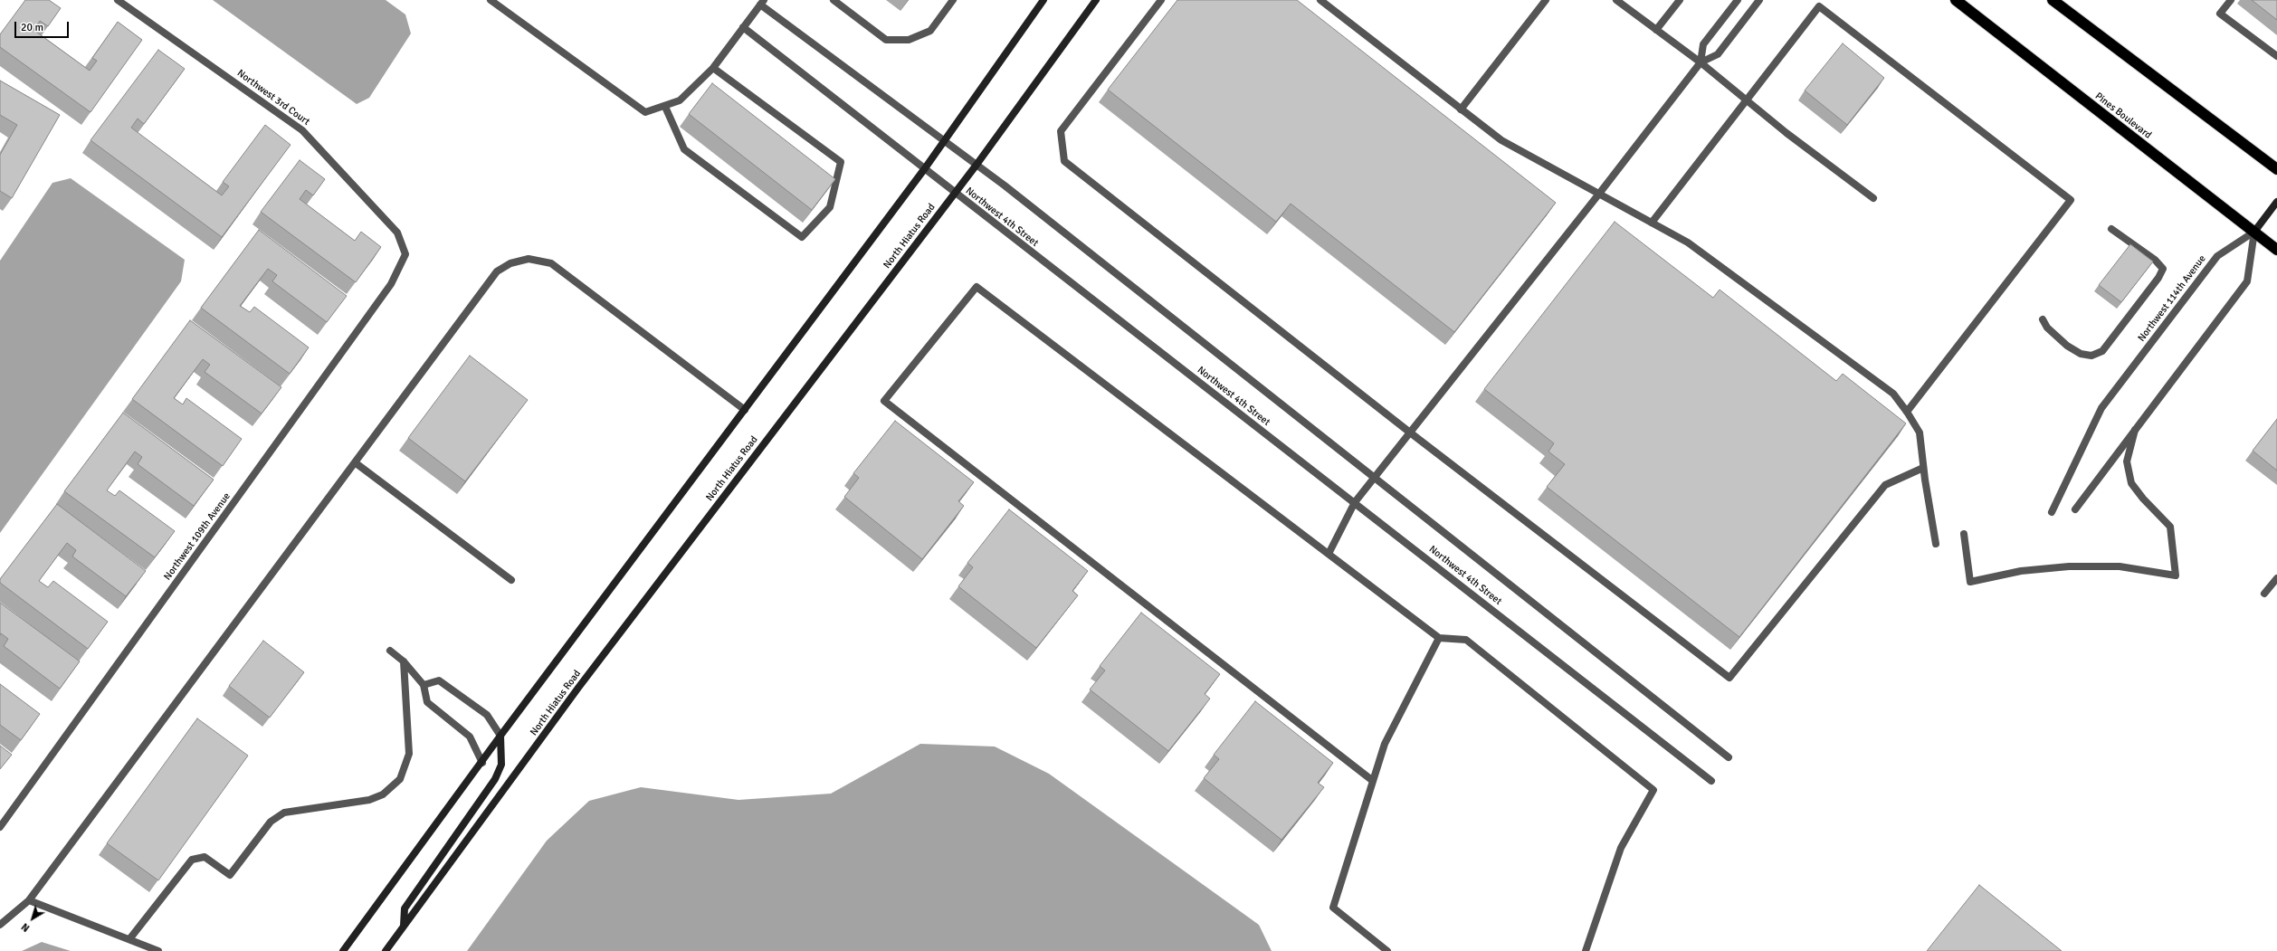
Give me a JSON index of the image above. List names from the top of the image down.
{
  "streets": {
    "highway": ["Pines Boulevard"],
    "main road": ["North Hiatus Road"],
    "street": [
      "Northwest 3rd Court",
      "Northwest 4th Street",
      "Northwest 114th Avenue",
      "Northwest 109th Avenue"
    ]
  },
  "crossings": [
    ["Northwest 3rd Court", "Northwest 109th Avenue"],
    ["Pines Boulevard", "Northwest 114th Avenue"],
    ["Northwest 4th Street", "North Hiatus Road"]
  ],
  "scale_bar": "20 m",
  "north": "bottom left"
}
